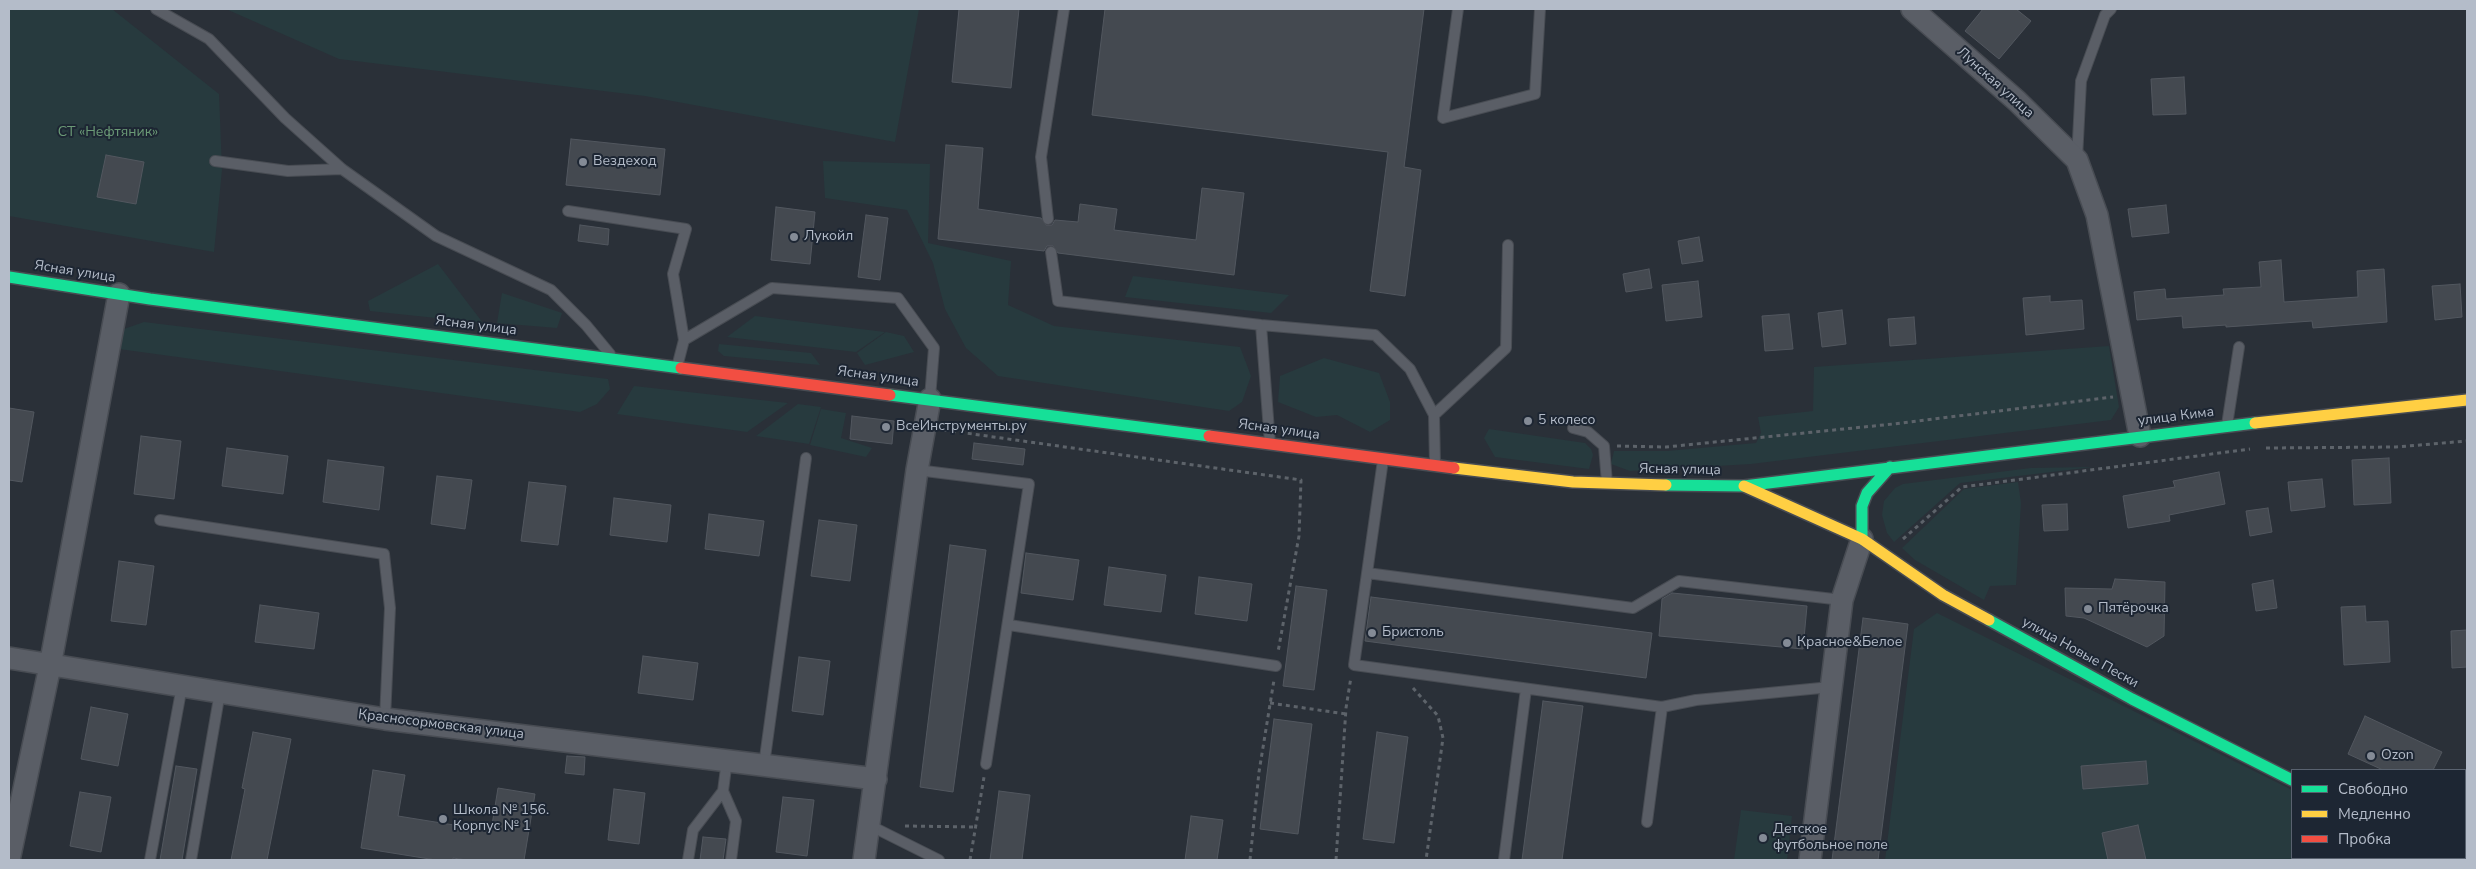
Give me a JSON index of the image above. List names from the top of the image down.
{
  "streets": {
    "main road": ["Ясная улица", "улица Кима", "улица Новые Пески"],
    "street": ["Лунская улица", "Красносормовская улица"]
  },
  "crossings": [
    ["Ясная улица", "улица Кима"],
    ["Ясная улица", "улица Новые Пески"],
    ["улица Кима", "улица Новые Пески"]
  ],
  "parks": ["СТ «Нефтяник»"],
  "places": [
    "Вездеход",
    "Лукойл",
    "5 колесо",
    "ВсеИнструменты.ру",
    "Пятёрочка",
    "Бристоль",
    "Красное&Белое",
    "Ozon",
    "Школа № 156. Корпус № 1",
    "Детское футбольное поле"
  ],
  "legend": ["Свободно", "Медленно", "Пробка"]
}
